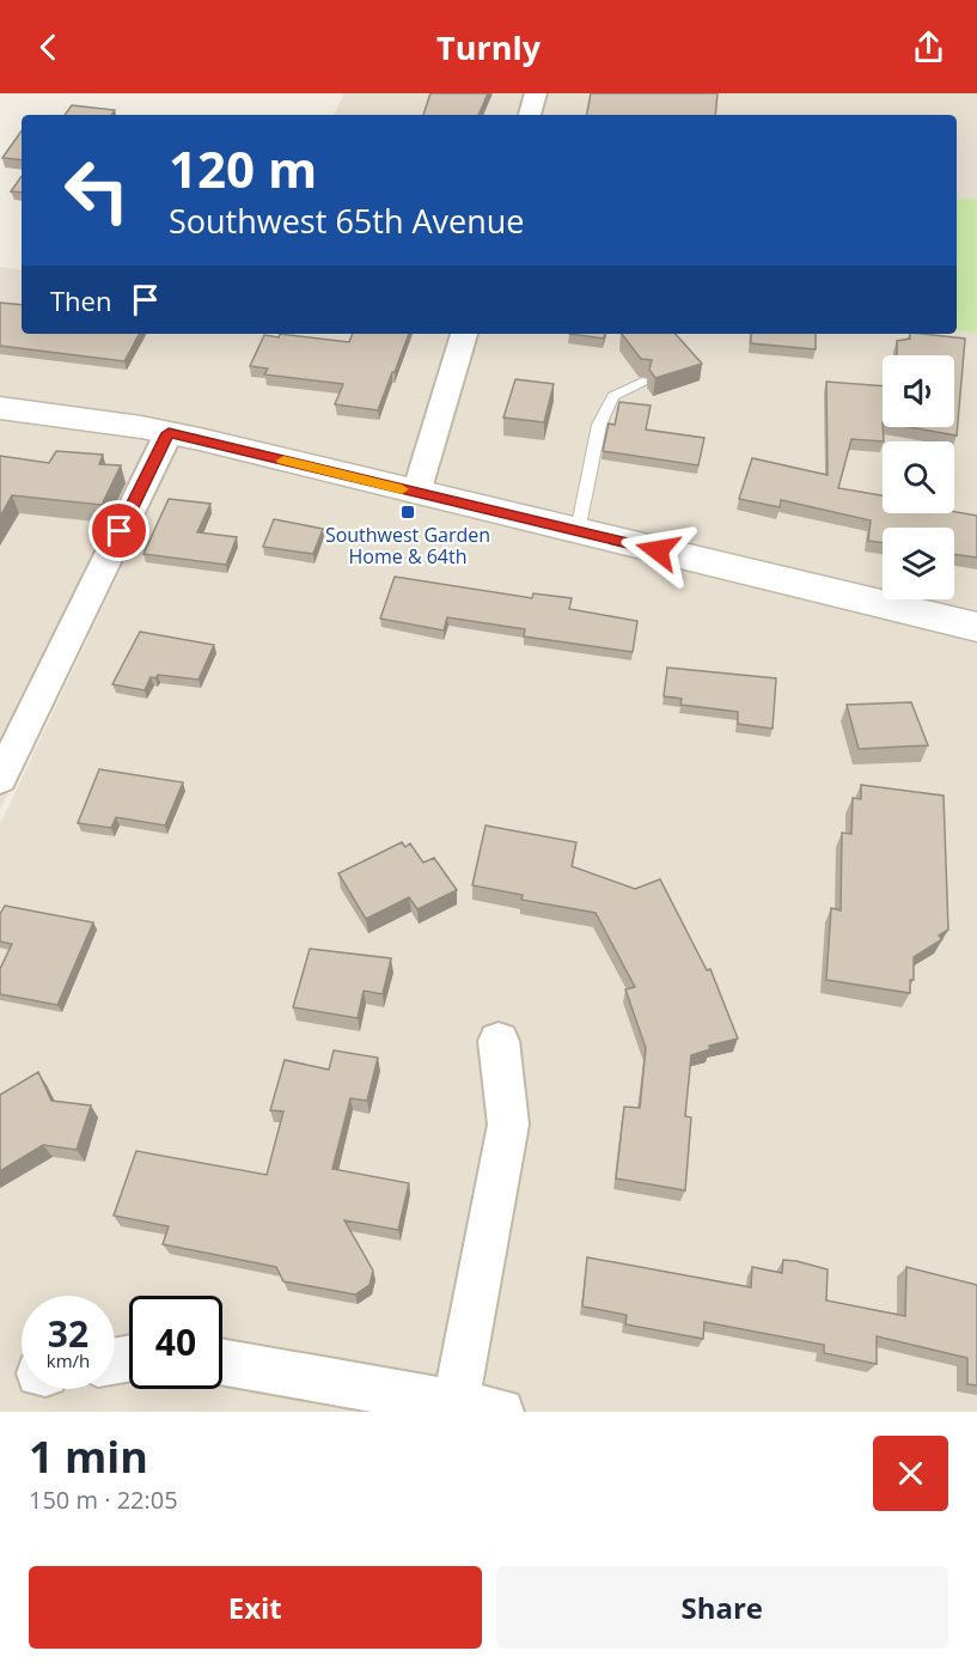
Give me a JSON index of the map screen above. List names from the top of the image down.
{
  "places": {
    "transit": ["Southwest Garden Home & 64th"]
  },
  "page": {
    "header": "Turnly",
    "turn": ["120 m", "Southwest 65th Avenue"],
    "then": "Then",
    "speed": "32 km/h",
    "limit": "40",
    "heading": ["1 min", "150 m · 22:05"],
    "buttons": ["Exit", "Share"]
  }
}
